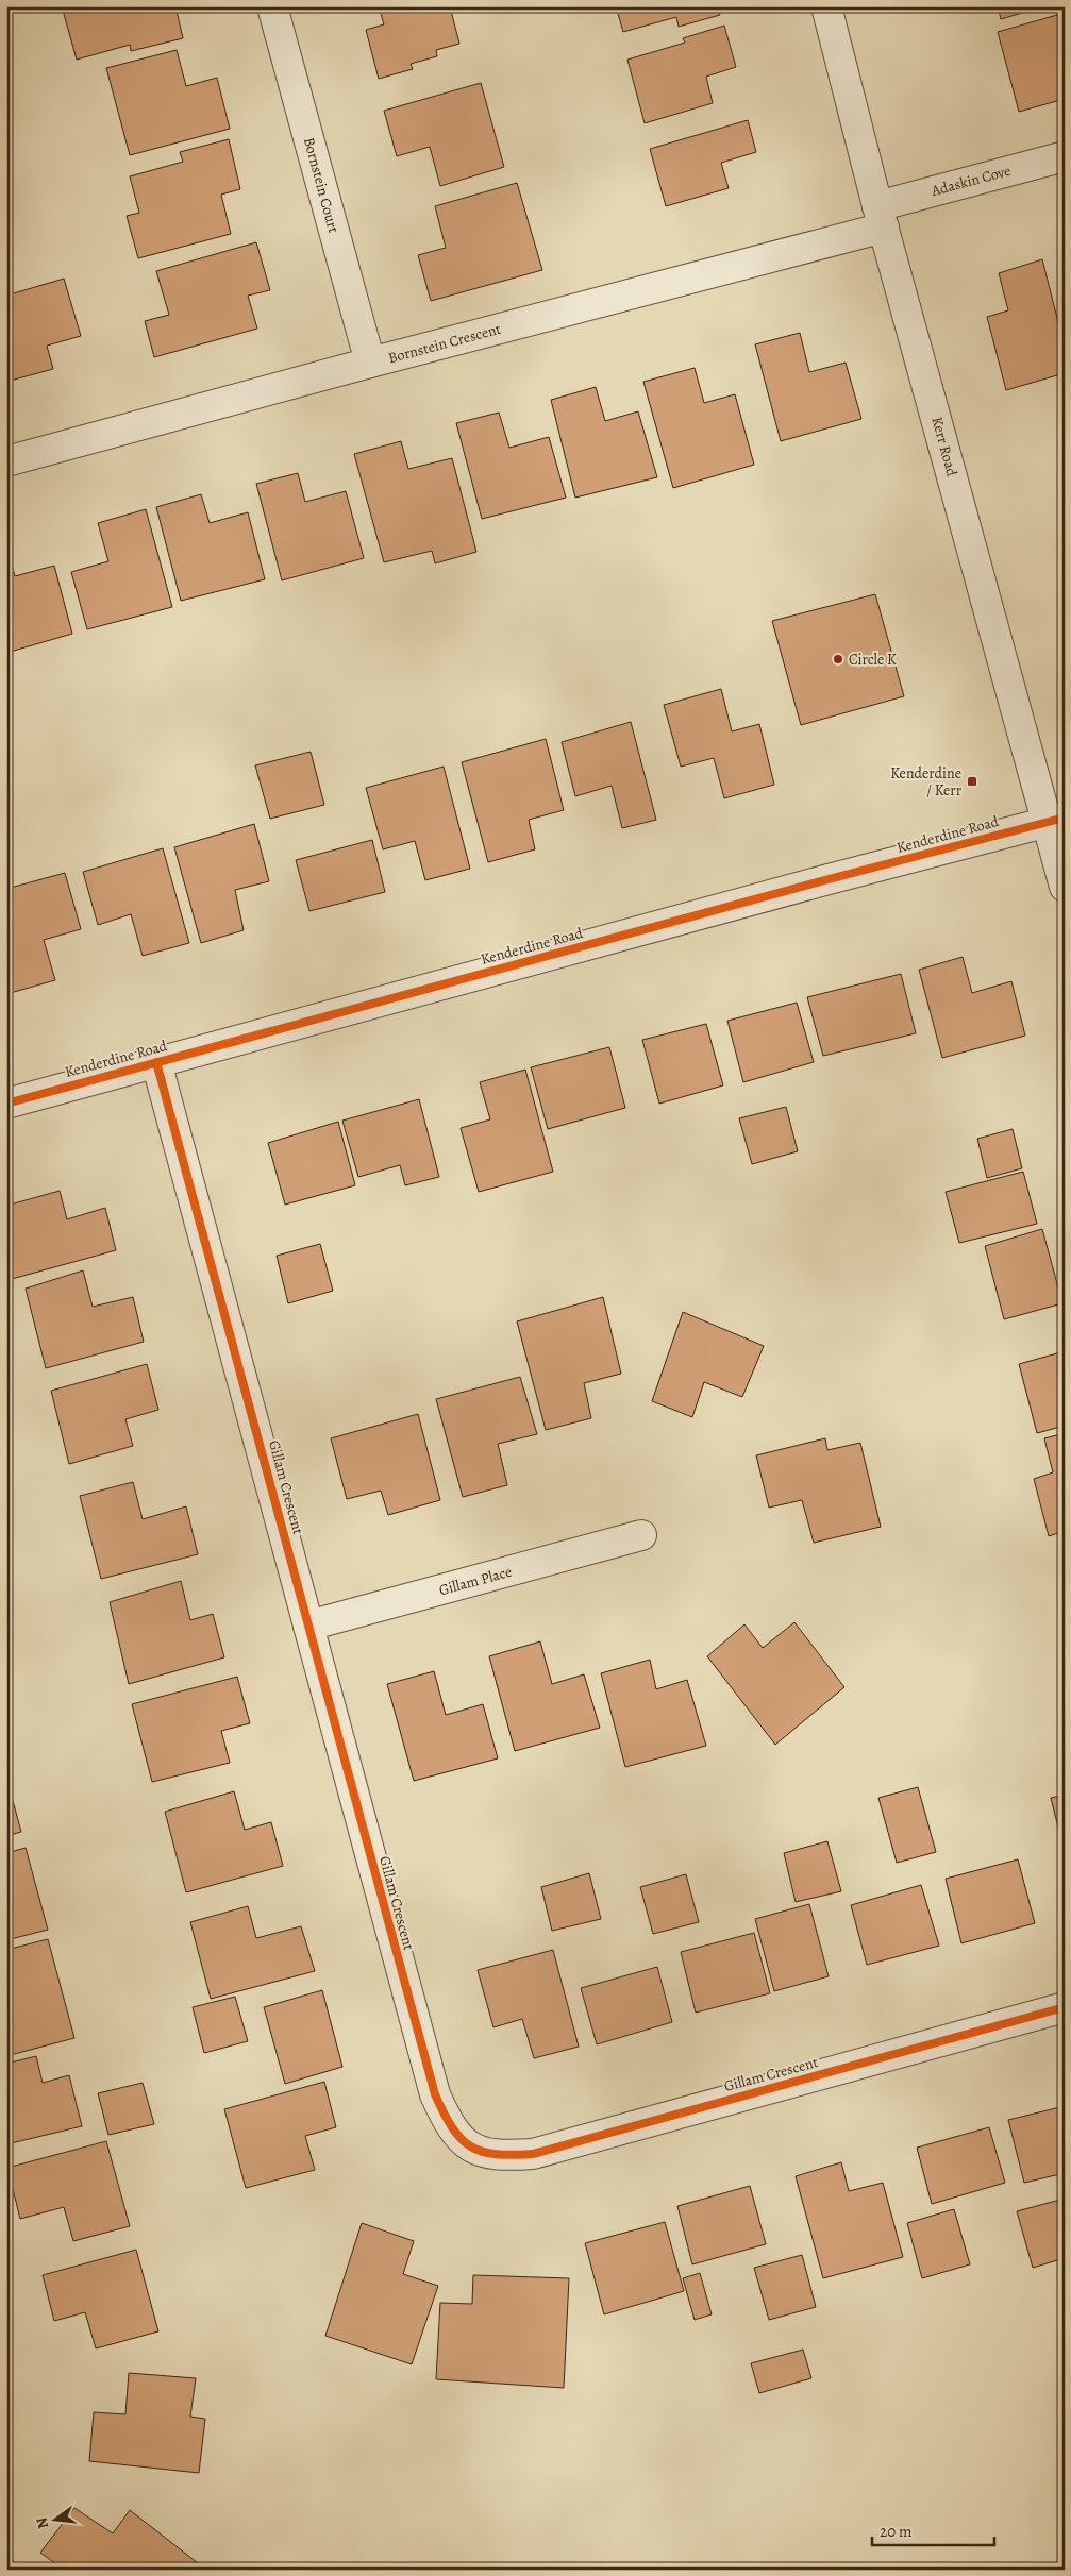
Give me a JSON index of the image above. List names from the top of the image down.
{
  "streets": {
    "street": [
      "Adaskin Cove",
      "Bornstein Court",
      "Bornstein Crescent",
      "Kerr Road",
      "Kenderdine Road",
      "Gillam Crescent",
      "Gillam Place"
    ]
  },
  "crossings": [
    ["Adaskin Cove", "Bornstein Crescent"],
    ["Adaskin Cove", "Kerr Road"],
    ["Bornstein Court", "Bornstein Crescent"],
    ["Bornstein Crescent", "Kerr Road"],
    ["Kerr Road", "Kenderdine Road"],
    ["Kenderdine Road", "Gillam Crescent"],
    ["Gillam Crescent", "Gillam Place"]
  ],
  "places": {
    "other": ["Circle K"],
    "transit": ["Kenderdine / Kerr"]
  },
  "scale_bar": "20 m",
  "north": "left"
}
